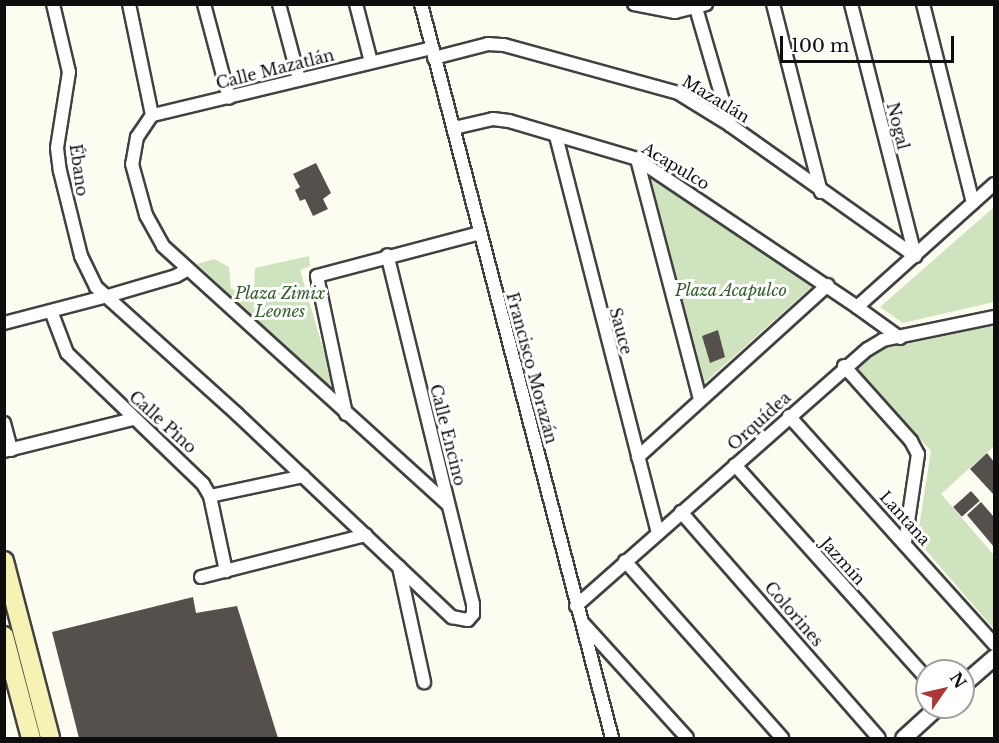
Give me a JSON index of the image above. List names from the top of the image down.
{
  "streets": {
    "street": [
      "Calle Mazatlán",
      "Mazatlán",
      "Nogal",
      "Acapulco",
      "Ébano",
      "Sauce",
      "Francisco Morazán",
      "Orquídea",
      "Calle Pino",
      "Calle Encino",
      "Lantana",
      "Jazmín",
      "Colorines"
    ]
  },
  "crossings": [
    ["Calle Mazatlán", "Mazatlán"],
    ["Calle Mazatlán", "Francisco Morazán"],
    ["Mazatlán", "Nogal"],
    ["Mazatlán", "Francisco Morazán"],
    ["Acapulco", "Sauce"],
    ["Acapulco", "Francisco Morazán"],
    ["Acapulco", "Orquídea"],
    ["Ébano", "Calle Encino"],
    ["Sauce", "Orquídea"],
    ["Francisco Morazán", "Orquídea"],
    ["Orquídea", "Lantana"],
    ["Orquídea", "Jazmín"],
    ["Orquídea", "Colorines"]
  ],
  "parks": ["Plaza Acapulco", "Plaza Zimix Leones"],
  "scale_bar": "100 m",
  "north": "top right"
}
